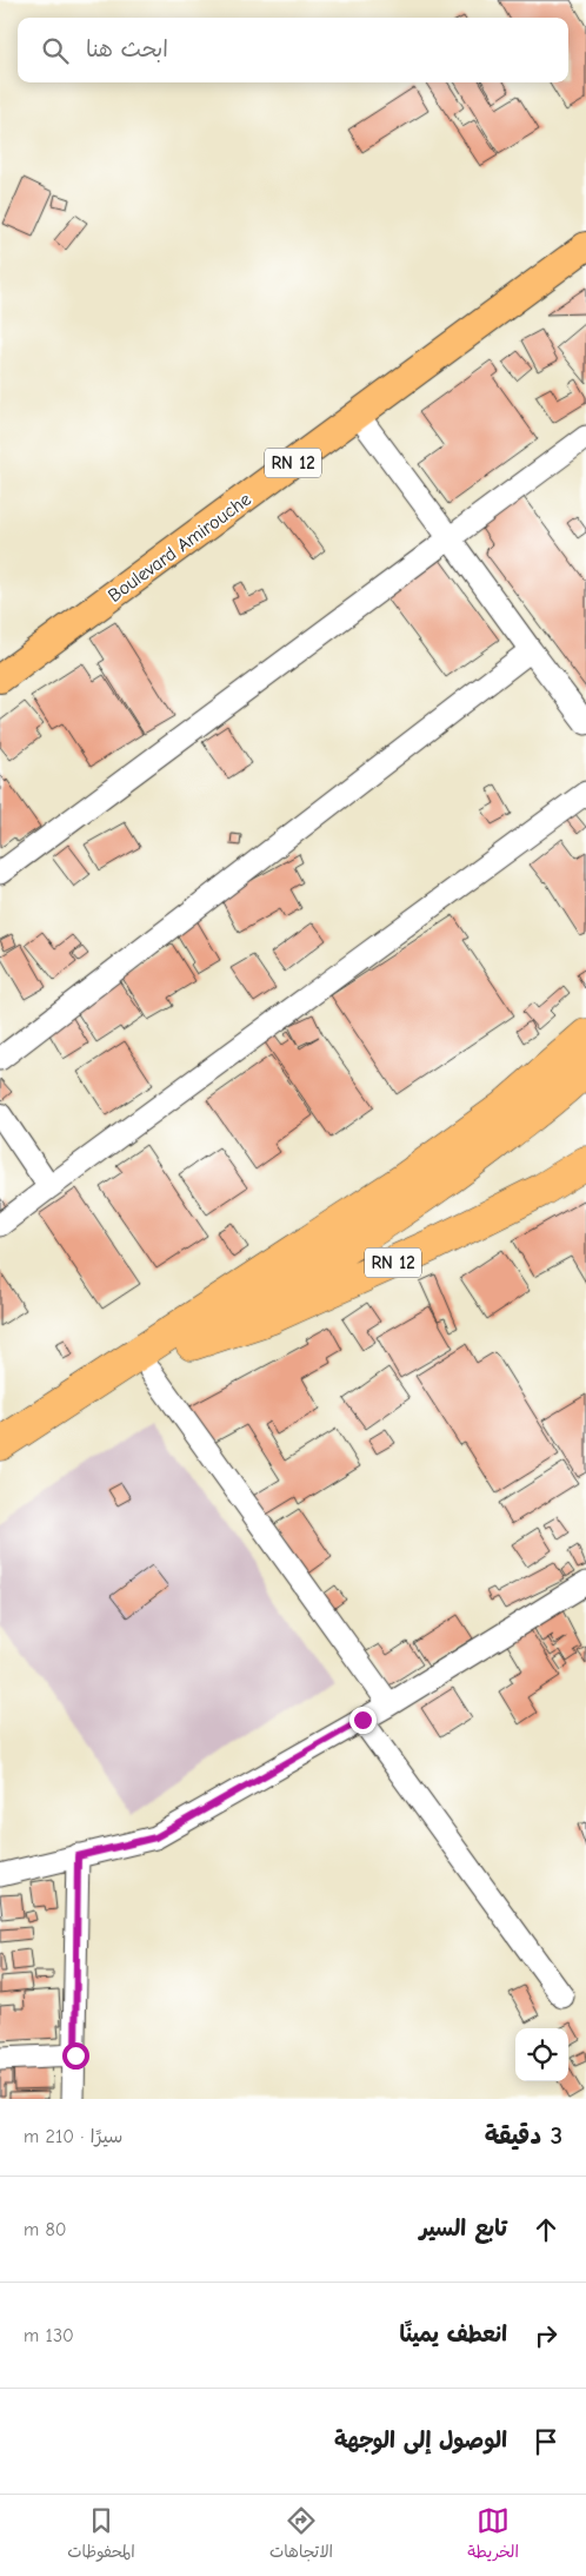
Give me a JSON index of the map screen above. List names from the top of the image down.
{
  "streets": {
    "highway": ["RN 12"],
    "main road": ["Boulevard Amirouche"]
  },
  "page": {
    "search": "ابحث هنا",
    "heading": ["3 دقيقة", "سيرًا · 210 m"],
    "list": [
      ["تابع السير", "80 m"],
      ["انعطف يمينًا", "130 m"],
      "الوصول إلى الوجهة"
    ],
    "nav": ["الخريطة", "الاتجاهات", "المحفوظات"]
  }
}
